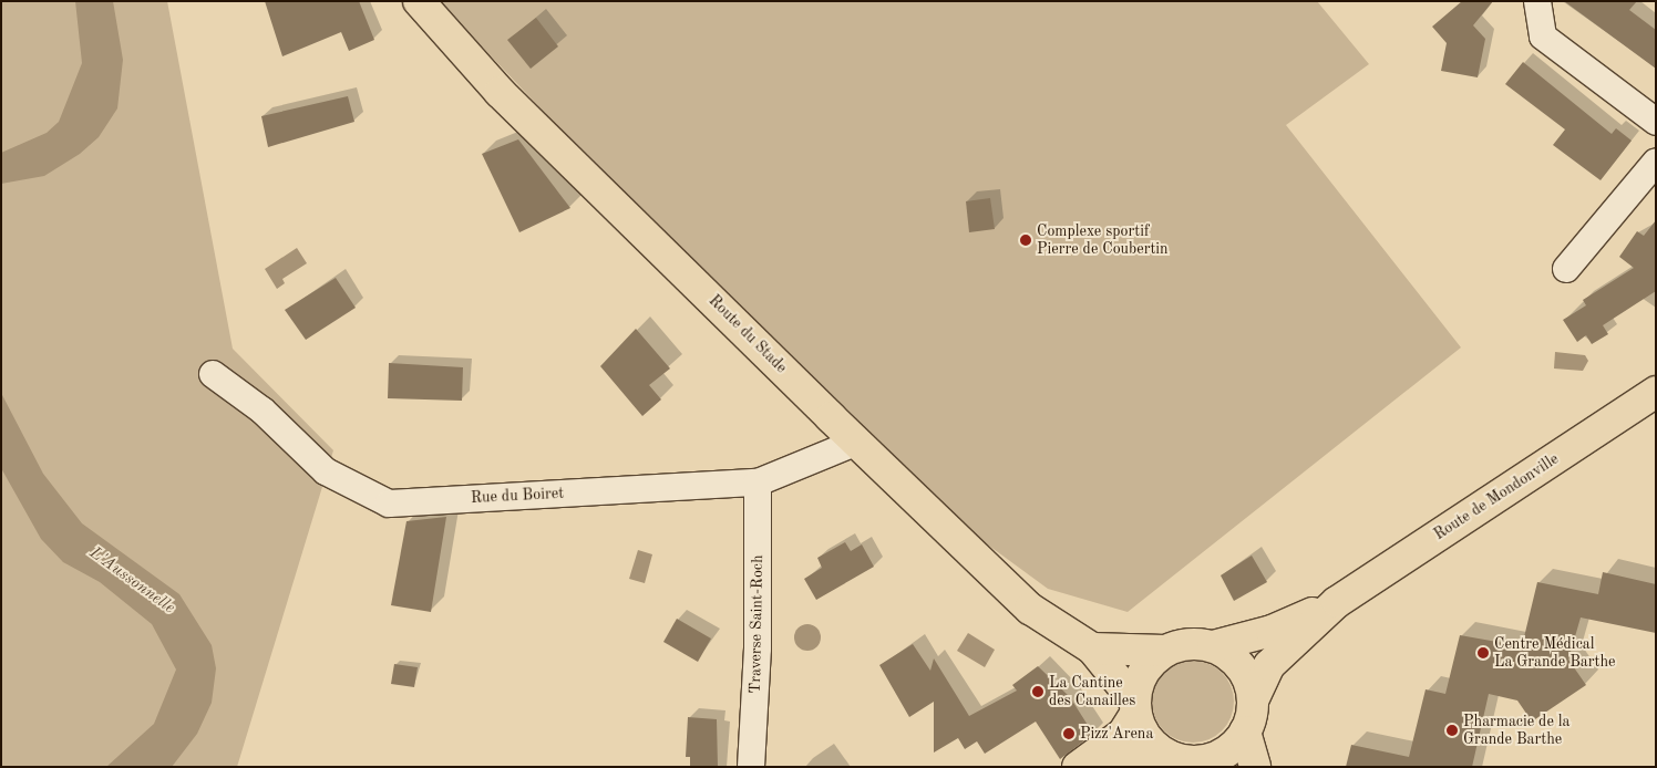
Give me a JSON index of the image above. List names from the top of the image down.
{
  "streets": {
    "main road": ["Route du Stade", "Route de Mondonville"],
    "street": ["Rue du Boiret", "Traverse Saint-Roch"]
  },
  "crossings": [
    ["Route du Stade", "Rue du Boiret"],
    ["Route du Stade", "Route de Mondonville"],
    ["Rue du Boiret", "Traverse Saint-Roch"]
  ],
  "water": ["L'Aussonnelle"],
  "places": [
    "Complexe sportif Pierre de Coubertin",
    "Centre Médical La Grande Barthe",
    "La Cantine des Canailles",
    "Pharmacie de la Grande Barthe",
    "Pizz'Arena"
  ]
}
